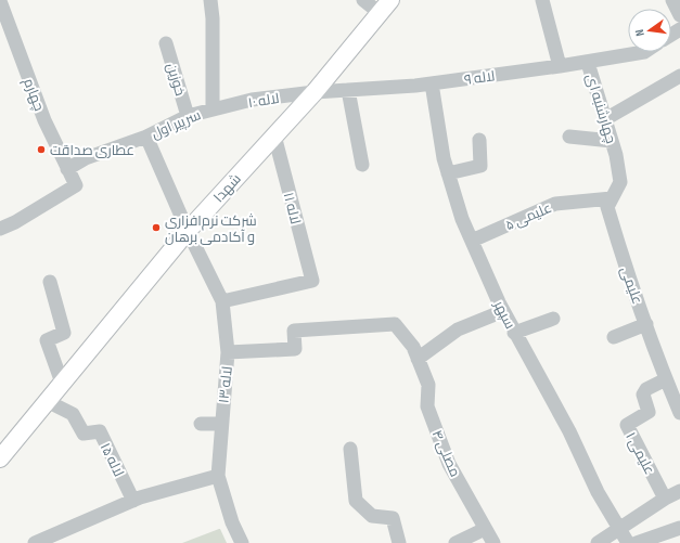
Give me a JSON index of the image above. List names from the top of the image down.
{
  "streets": {
    "main road": ["شهدا"],
    "street": [
      "۹ لاله",
      "خوزین",
      "چهارم",
      "لاله ۱۰",
      "چهارشنبه ای",
      "سرپیر اول",
      "۱۱ لاله",
      "۵ علیمی",
      "علیمی",
      "سپهر",
      "لاله ۱۳",
      "۴ مصلی",
      "۱ علیمی",
      "۱۵ لاله"
    ]
  },
  "crossings": [
    ["۹ لاله", "لاله ۱۰"],
    ["۹ لاله", "چهارشنبه ای"],
    ["۹ لاله", "شهدا"],
    ["۹ لاله", "سپهر"],
    ["خوزین", "سرپیر اول"],
    ["چهارم", "سرپیر اول"],
    ["لاله ۱۰", "سرپیر اول"],
    ["لاله ۱۰", "شهدا"],
    ["چهارشنبه ای", "علیمی"],
    ["سرپیر اول", "لاله ۱۳"],
    ["شهدا", "۱۱ لاله"],
    ["شهدا", "لاله ۱۳"],
    ["شهدا", "۱۵ لاله"],
    ["۱۱ لاله", "لاله ۱۳"],
    ["۵ علیمی", "علیمی"],
    ["۵ علیمی", "سپهر"],
    ["علیمی", "۱ علیمی"],
    ["لاله ۱۳", "۴ مصلی"]
  ],
  "places": ["عطاری صداقت", "شرکت نرم‌افزاری و آکادمی برهان"],
  "north": "left"
}
